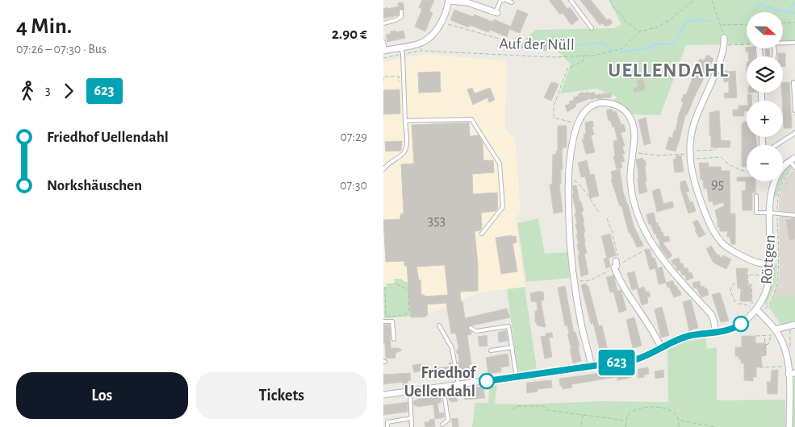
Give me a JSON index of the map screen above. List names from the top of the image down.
{
  "streets": {
    "street": ["Röttgen"],
    "path": ["Auf der Nüll"]
  },
  "districts": ["UELLENDAHL"],
  "places": ["Friedhof Uellendahl"],
  "lines": ["bus line 623"],
  "house_numbers": ["95", "353"],
  "north": "right",
  "page": {
    "heading": ["4 Min.", "07:26 – 07:30 · Bus", "2.90 €"],
    "on_map": "623",
    "map_buttons": ["+", "−"],
    "legs": ["3", "623"],
    "list": [
      {
        "name": "Friedhof Uellendahl",
        "value": "07:29"
      },
      {
        "name": "Norkshäuschen",
        "value": "07:30"
      }
    ],
    "buttons": ["Los", "Tickets"]
  }
}
